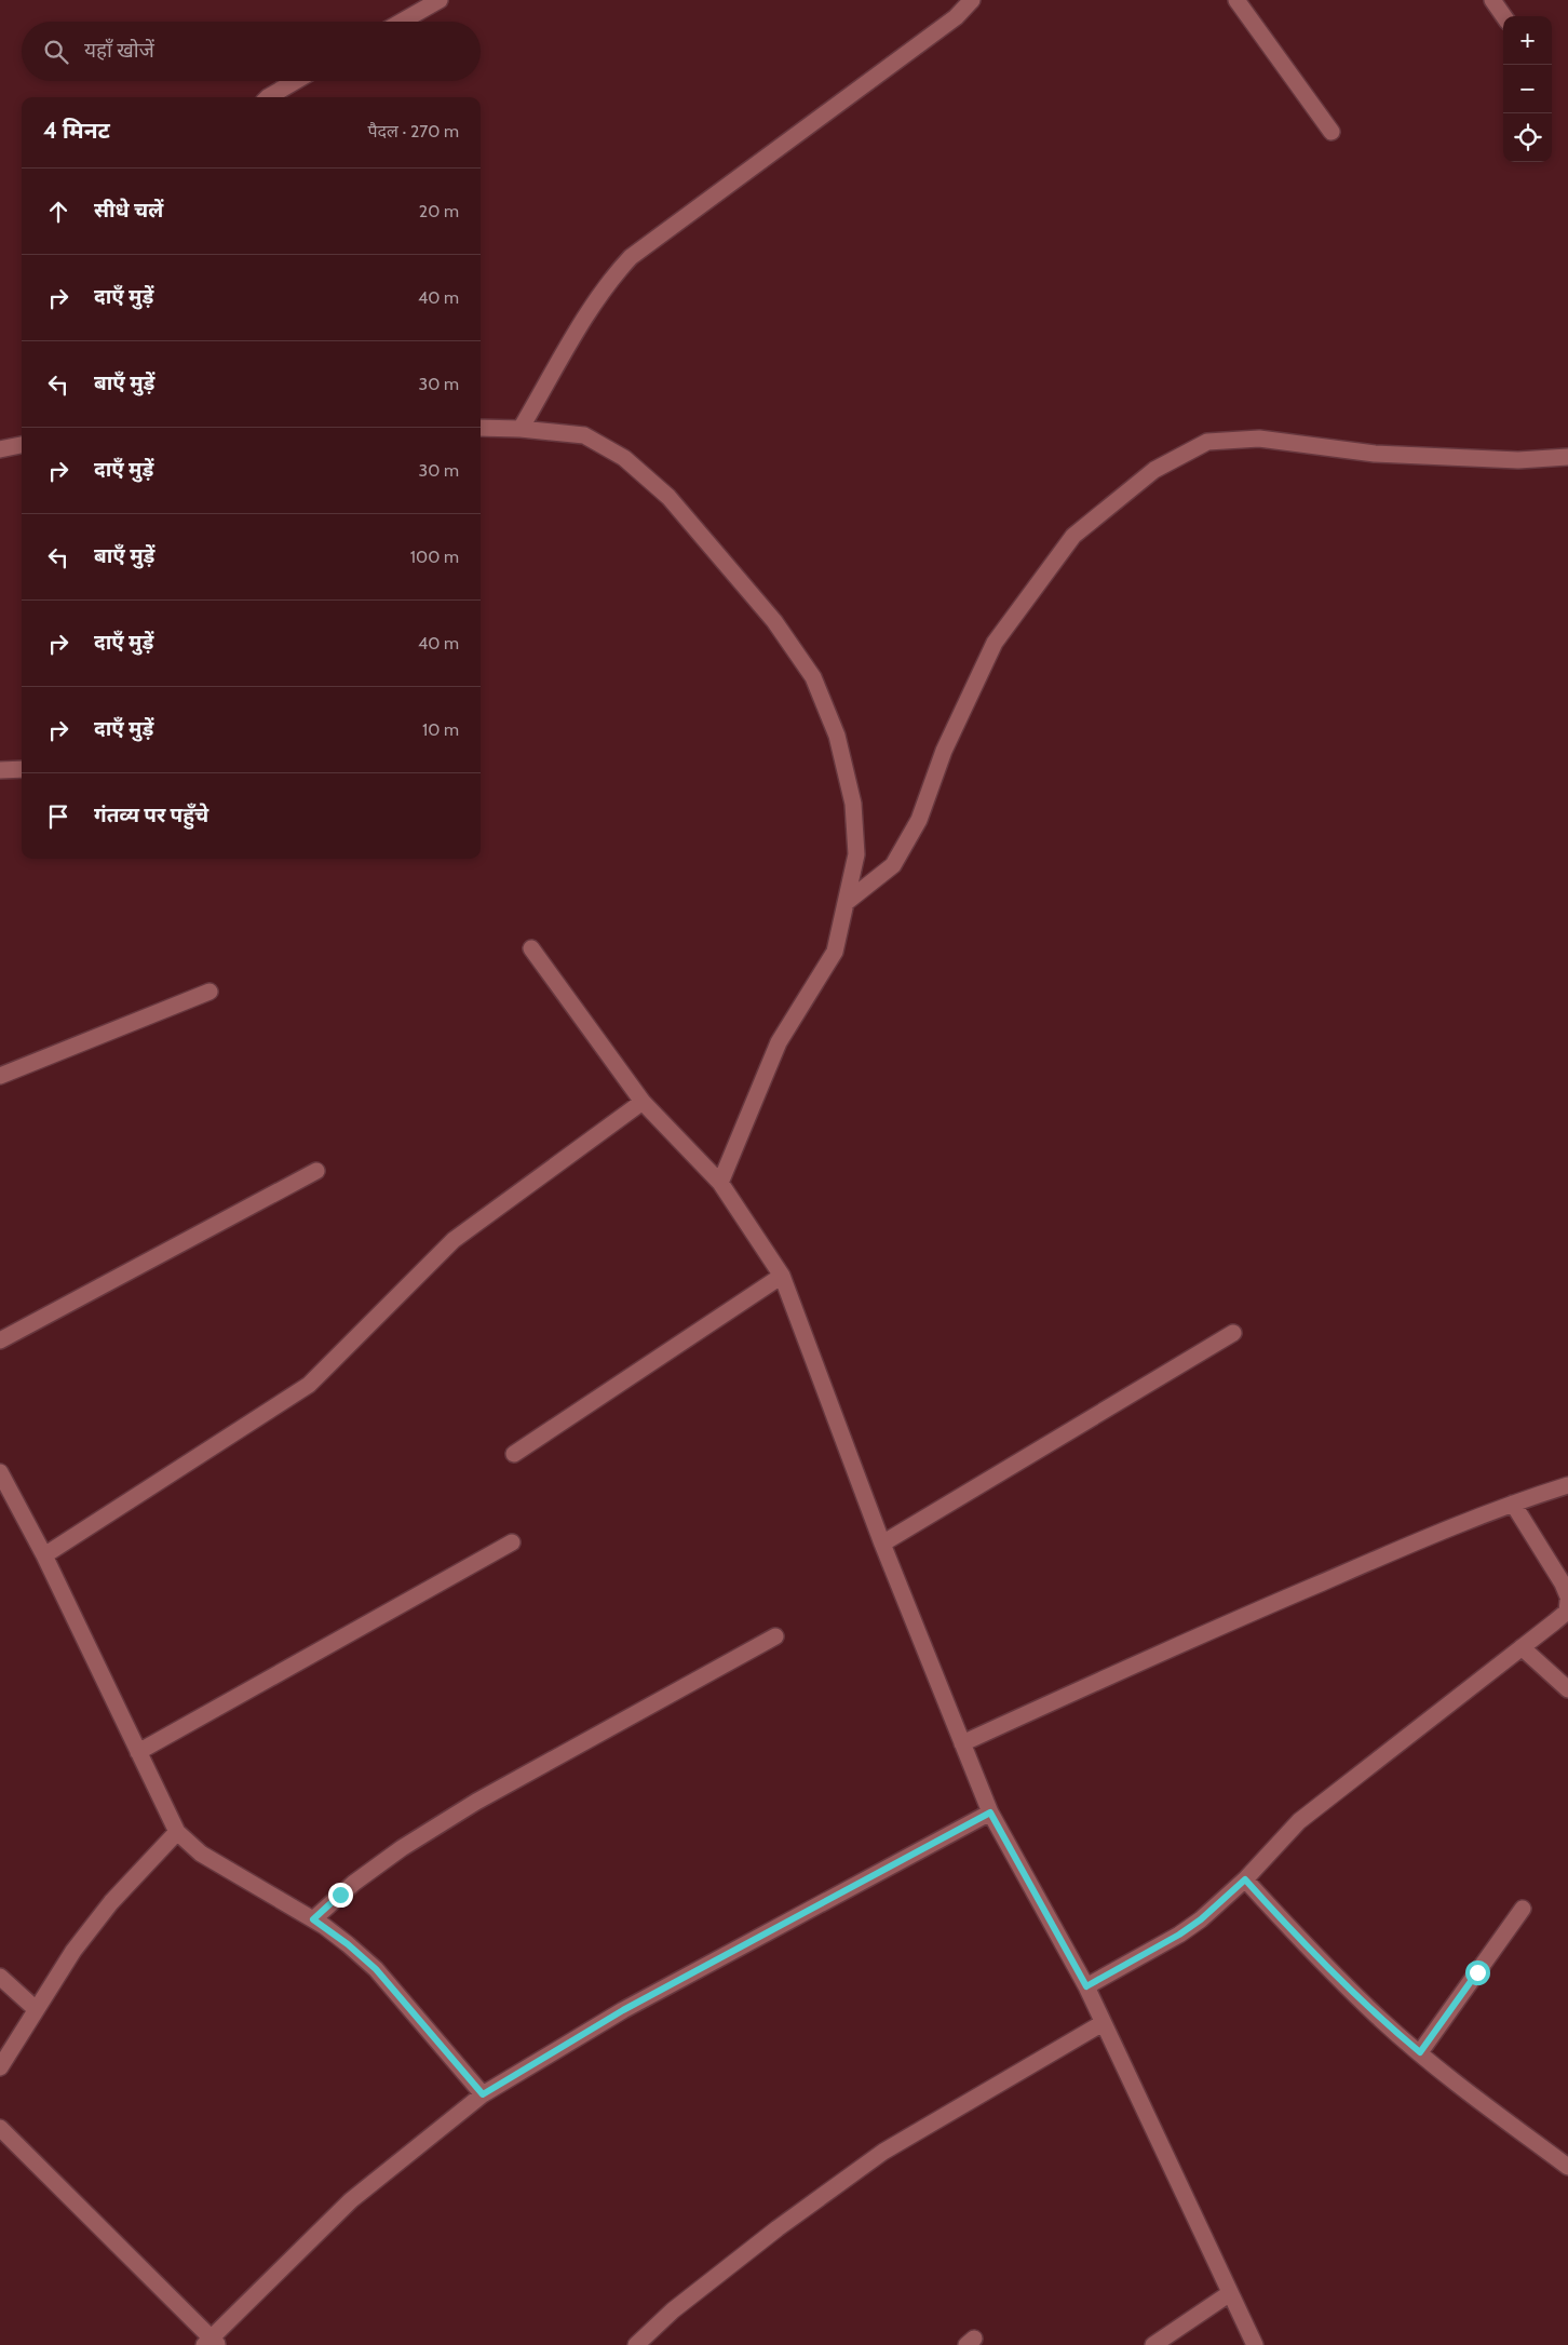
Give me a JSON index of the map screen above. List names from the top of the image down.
{
  "page": {
    "map_buttons": ["+", "−"],
    "search": "यहाँ खोजें",
    "heading": ["4 मिनट", "पैदल · 270 m"],
    "list": [
      ["सीधे चलें", "20 m"],
      ["दाएँ मुड़ें", "40 m"],
      ["बाएँ मुड़ें", "30 m"],
      ["दाएँ मुड़ें", "30 m"],
      ["बाएँ मुड़ें", "100 m"],
      ["दाएँ मुड़ें", "40 m"],
      ["दाएँ मुड़ें", "10 m"],
      "गंतव्य पर पहुँचे"
    ]
  }
}
